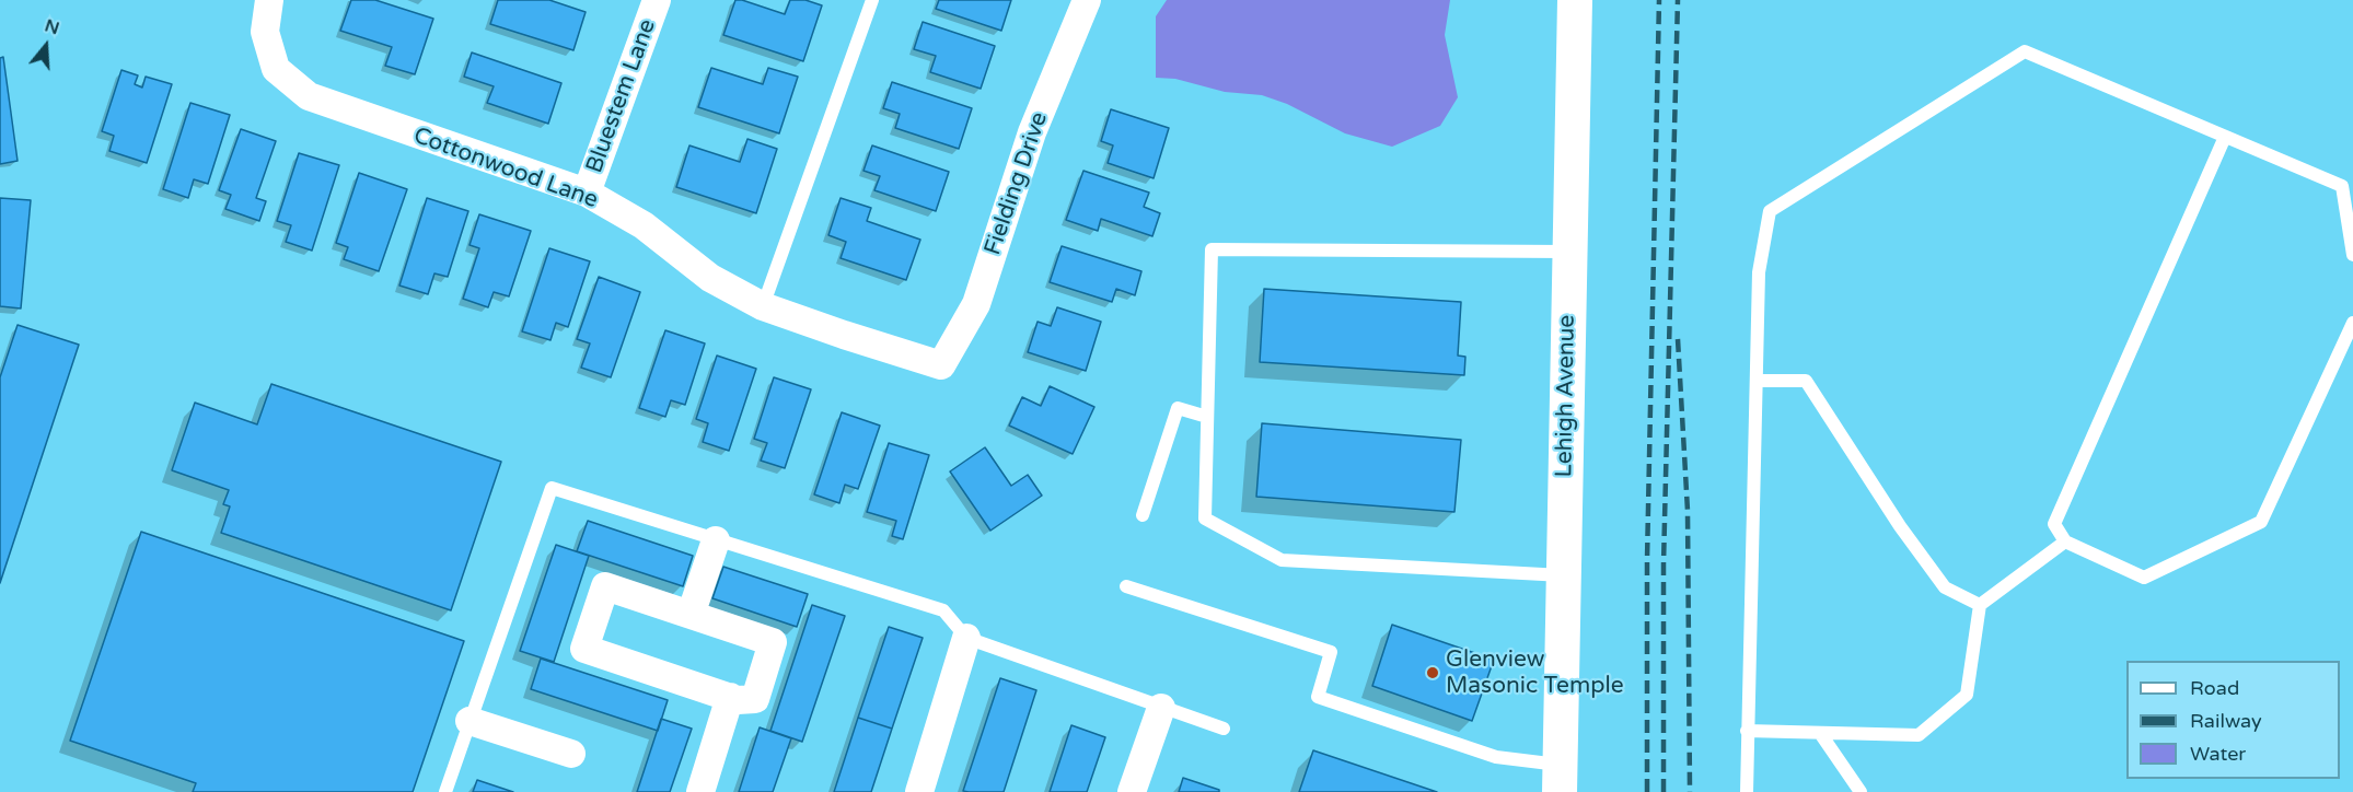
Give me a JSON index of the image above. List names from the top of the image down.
{
  "streets": {
    "street": [
      "Bluestem Lane",
      "Cottonwood Lane",
      "Fielding Drive",
      "Lehigh Avenue"
    ]
  },
  "crossings": [
    ["Bluestem Lane", "Cottonwood Lane"],
    ["Cottonwood Lane", "Fielding Drive"]
  ],
  "places": ["Glenview Masonic Temple"],
  "legend": ["Road", "Railway", "Water"],
  "north": "top"
}
